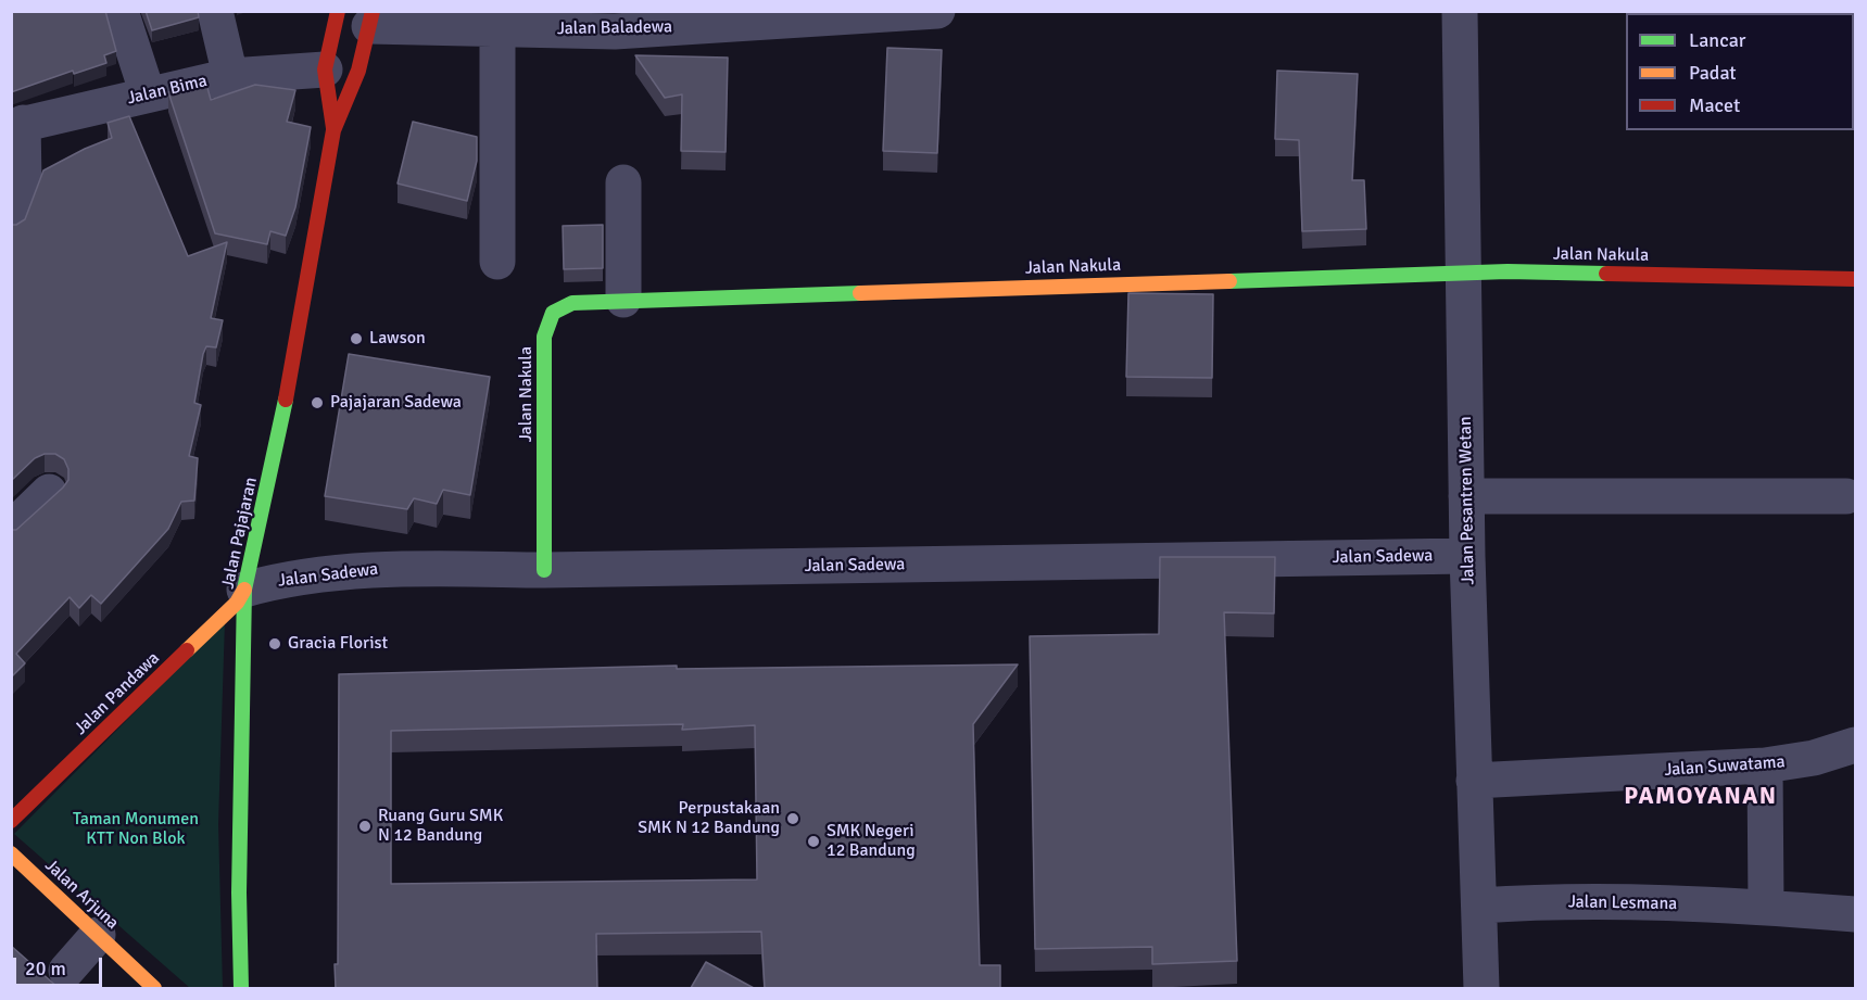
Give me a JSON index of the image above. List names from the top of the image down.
{
  "streets": {
    "main road": [
      "Jalan Nakula",
      "Jalan Pajajaran",
      "Jalan Pandawa",
      "Jalan Arjuna"
    ],
    "street": [
      "Jalan Baladewa",
      "Jalan Bima",
      "Jalan Pesantren Wetan",
      "Jalan Sadewa",
      "Jalan Suwatama",
      "Jalan Lesmana"
    ]
  },
  "crossings": [
    ["Jalan Baladewa", "Jalan Pajajaran"],
    ["Jalan Bima", "Jalan Pajajaran"],
    ["Jalan Nakula", "Jalan Pesantren Wetan"],
    ["Jalan Nakula", "Jalan Sadewa"],
    ["Jalan Pesantren Wetan", "Jalan Sadewa"],
    ["Jalan Pesantren Wetan", "Jalan Suwatama"],
    ["Jalan Pesantren Wetan", "Jalan Lesmana"],
    ["Jalan Pajajaran", "Jalan Sadewa"],
    ["Jalan Pajajaran", "Jalan Pandawa"],
    ["Jalan Sadewa", "Jalan Pandawa"]
  ],
  "districts": ["PAMOYANAN"],
  "parks": ["Taman Monumen KTT Non Blok"],
  "places": [
    "Lawson",
    "Pajajaran Sadewa",
    "Gracia Florist",
    "Perpustakaan SMK N 12 Bandung",
    "Ruang Guru SMK N 12 Bandung",
    "SMK Negeri 12 Bandung"
  ],
  "legend": ["Lancar", "Padat", "Macet"],
  "scale_bar": "20 m"
}
